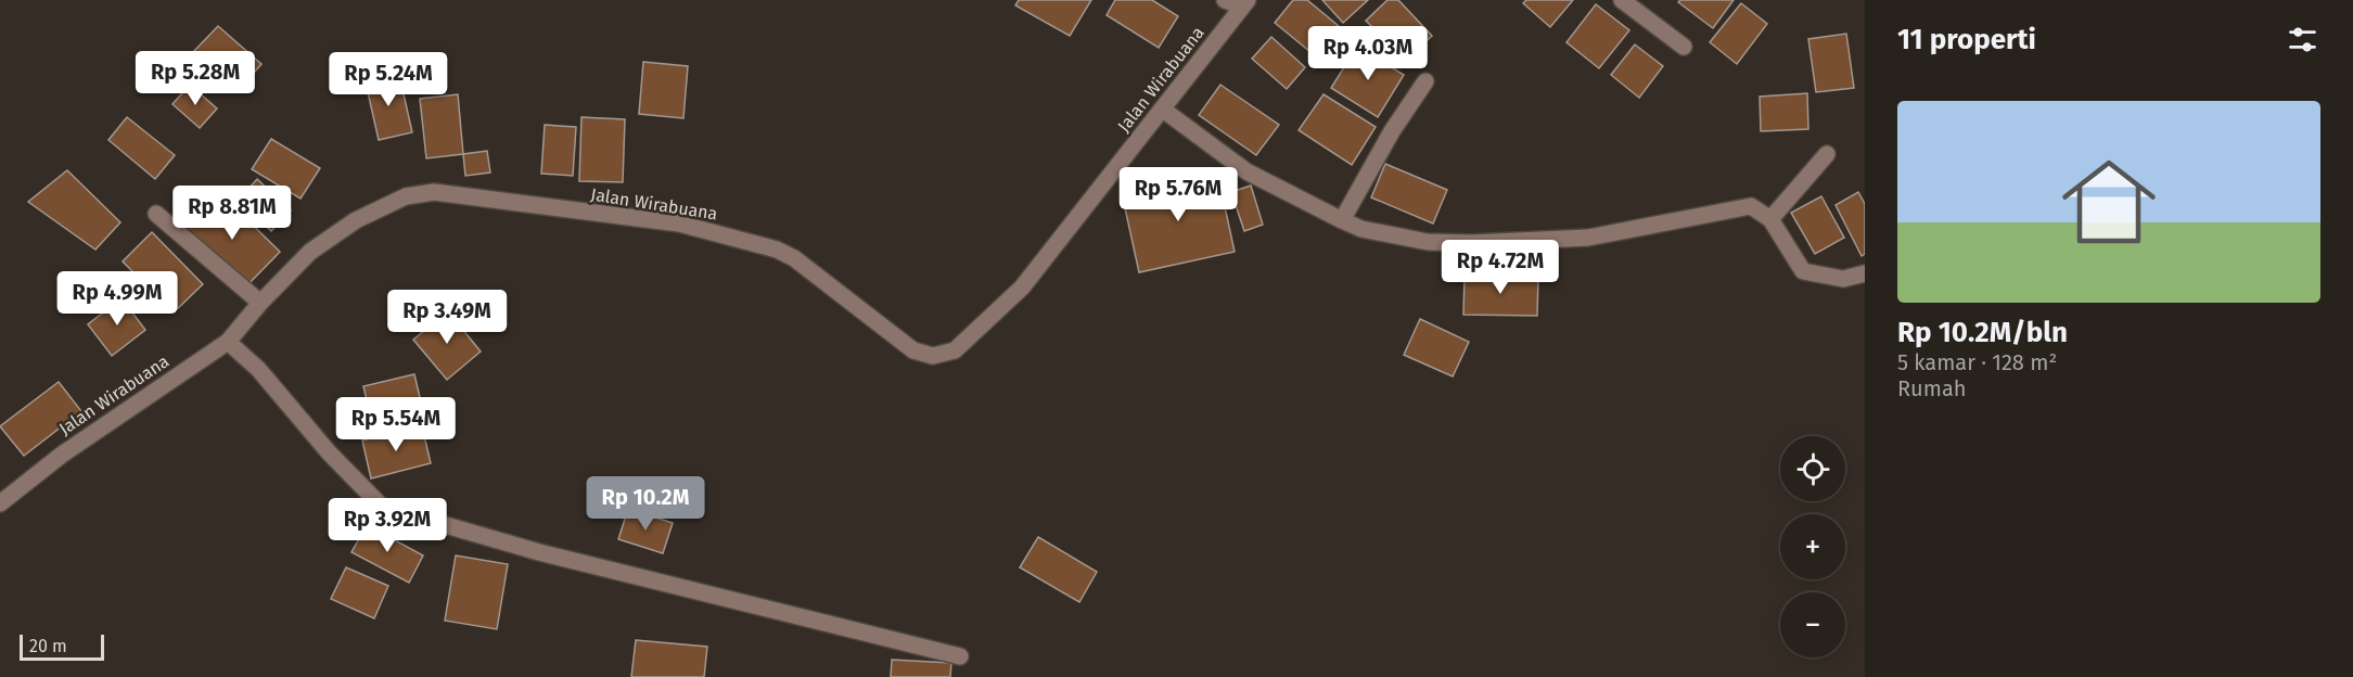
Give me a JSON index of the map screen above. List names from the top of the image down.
{
  "streets": {
    "street": ["Jalan Wirabuana"]
  },
  "scale_bar": "20 m",
  "page": {
    "heading": "11 properti",
    "price": [
      "Rp 4.03M",
      "Rp 5.28M",
      "Rp 5.24M",
      "Rp 5.76M",
      "Rp 8.81M",
      "Rp 4.72M",
      "Rp 4.99M",
      "Rp 3.49M",
      "Rp 5.54M",
      "Rp 10.2M",
      "Rp 3.92M"
    ],
    "list": [
      {
        "name": "Rp 10.2M/bln",
        "note": "5 kamar · 128 m² · Rumah"
      }
    ],
    "map_buttons": ["+", "−"],
    "scale": "20 m"
  }
}
